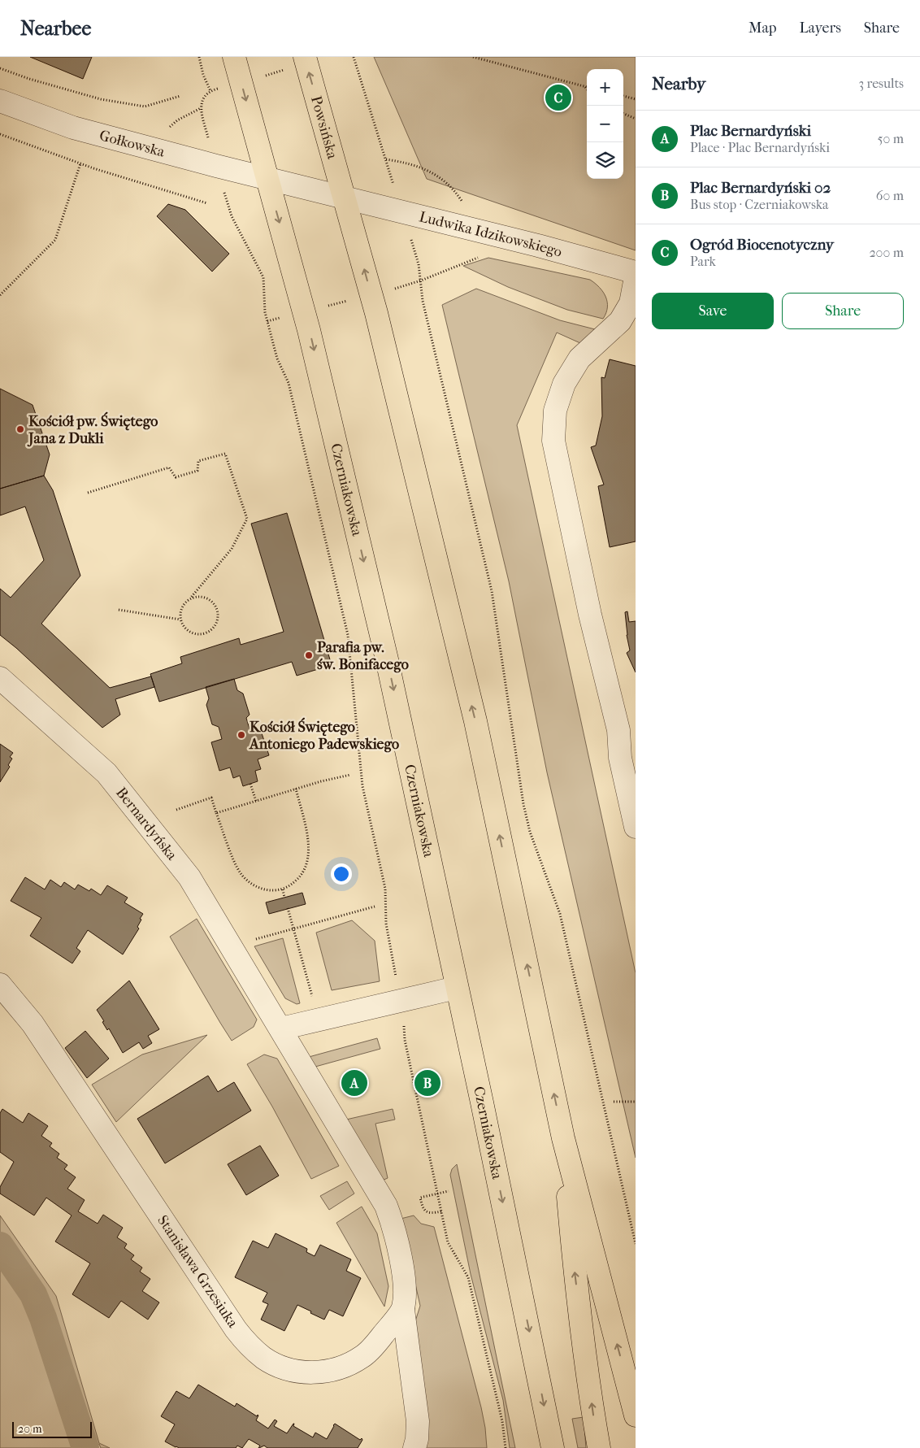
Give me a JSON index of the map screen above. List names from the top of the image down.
{
  "streets": {
    "main road": ["Powsińska", "Czerniakowska"],
    "street": [
      "Gołkowska",
      "Ludwika Idzikowskiego",
      "Bernardyńska",
      "Stanisława Grzesiuka"
    ]
  },
  "crossings": [
    ["Powsińska", "Gołkowska"],
    ["Powsińska", "Ludwika Idzikowskiego"],
    ["Gołkowska", "Ludwika Idzikowskiego"],
    ["Gołkowska", "Czerniakowska"],
    ["Bernardyńska", "Stanisława Grzesiuka"]
  ],
  "places": ["Kościół pw. Świętego Jana z Dukli", "Parafia pw. św. Bonifacego", "Kościół Świętego Antoniego Padewskiego"],
  "scale_bar": "20 m",
  "page": {
    "header": "Nearbee",
    "nav": ["Map", "Layers", "Share"],
    "heading": ["Nearby", "3 results"],
    "map_buttons": ["+", "−"],
    "pins": ["C", "A", "B"],
    "list": [
      {
        "mark": "A",
        "name": "Plac Bernardyński",
        "note": "Place · Plac Bernardyński",
        "value": "50 m"
      },
      {
        "mark": "B",
        "name": "Plac Bernardyński 02",
        "note": "Bus stop · Czerniakowska",
        "value": "60 m"
      },
      {
        "mark": "C",
        "name": "Ogród Biocenotyczny",
        "note": "Park",
        "value": "200 m"
      }
    ],
    "buttons": ["Save", "Share"],
    "scale": "20 m"
  }
}
